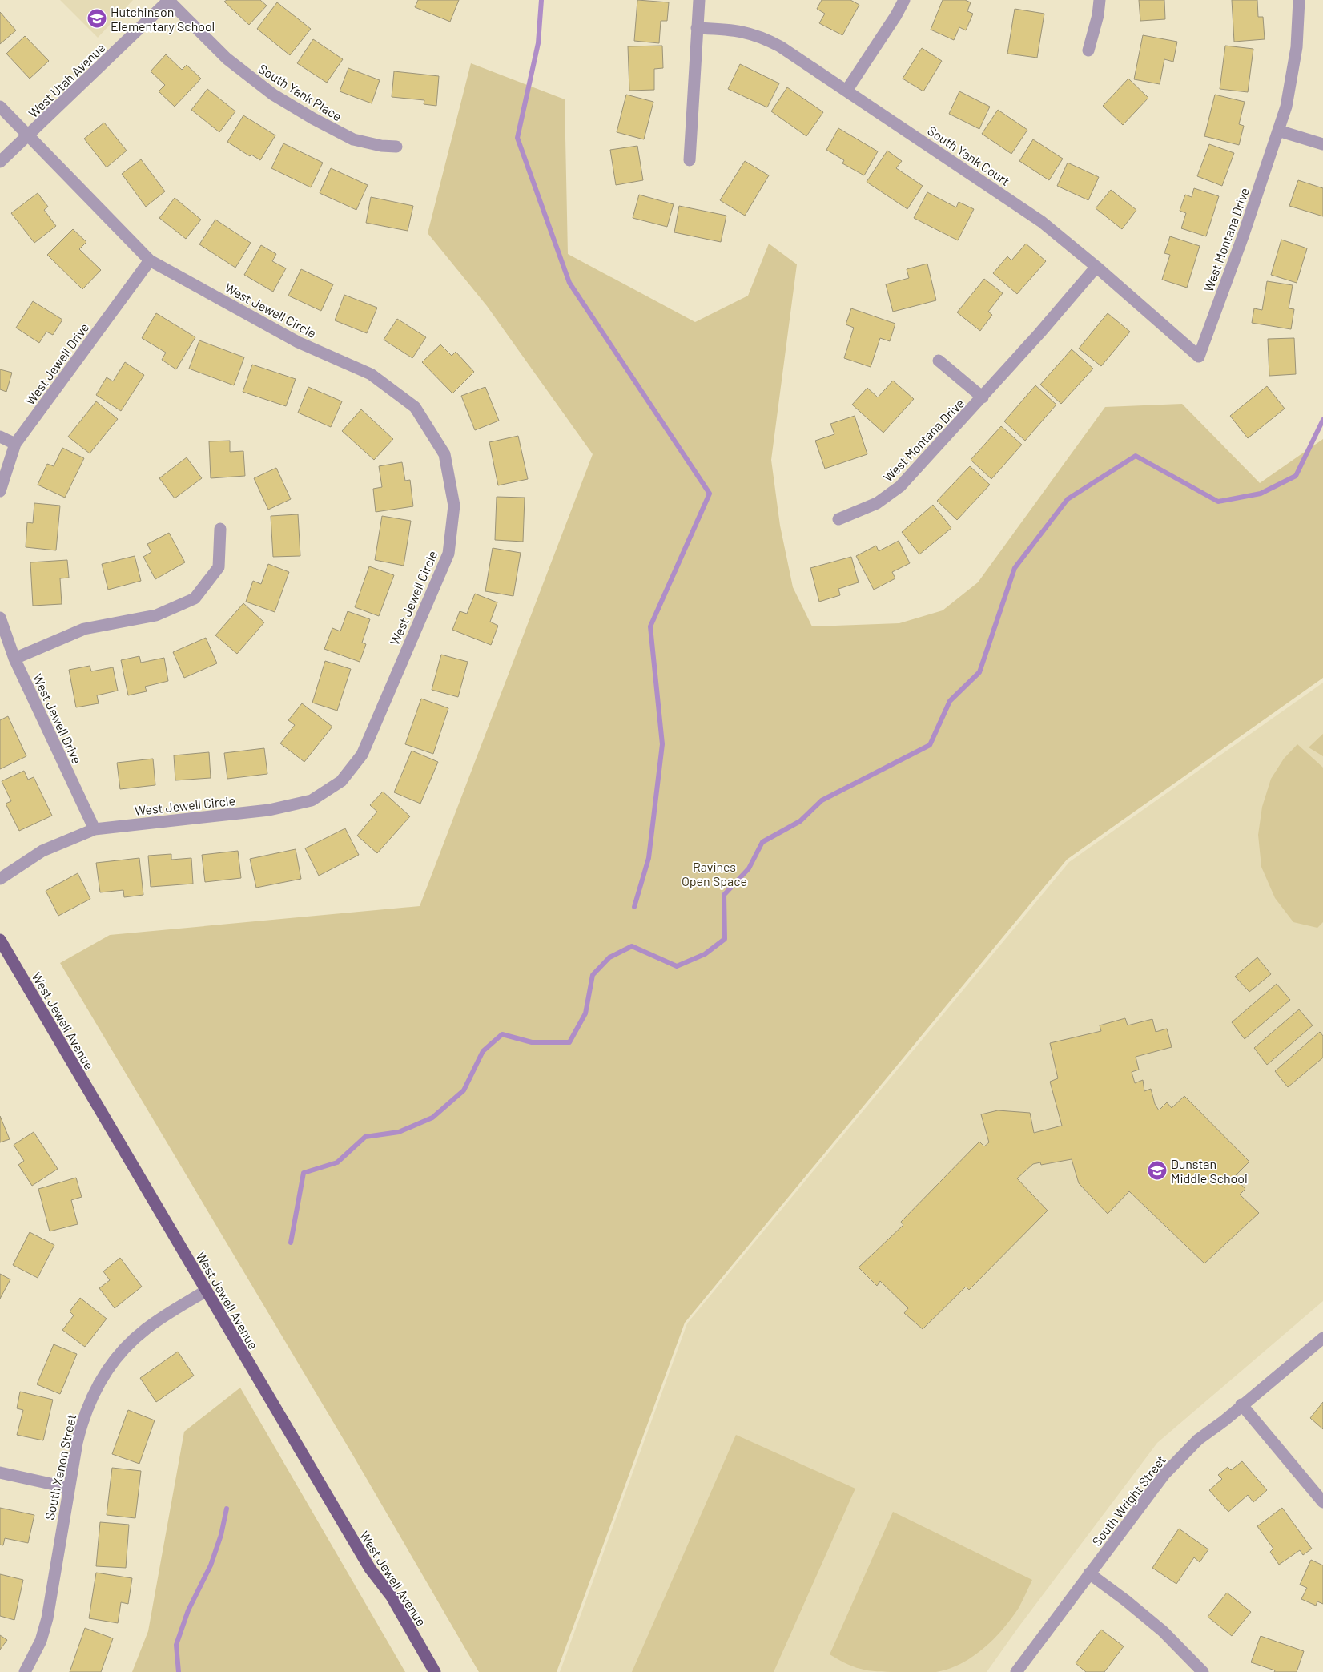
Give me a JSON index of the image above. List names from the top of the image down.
{
  "streets": {
    "main road": ["West Jewell Avenue"],
    "street": [
      "West Utah Avenue",
      "South Yank Place",
      "South Yank Court",
      "West Montana Drive",
      "West Jewell Circle",
      "West Jewell Drive",
      "South Xenon Street",
      "South Wright Street"
    ]
  },
  "crossings": [
    ["West Utah Avenue", "South Yank Place"],
    ["West Utah Avenue", "West Jewell Circle"],
    ["South Yank Court", "West Montana Drive"],
    ["West Jewell Circle", "West Jewell Drive"],
    ["West Jewell Avenue", "South Xenon Street"]
  ],
  "parks": ["Ravines Open Space"],
  "places": {
    "school or university": ["Hutchinson Elementary School", "Dunstan Middle School"]
  }
}
